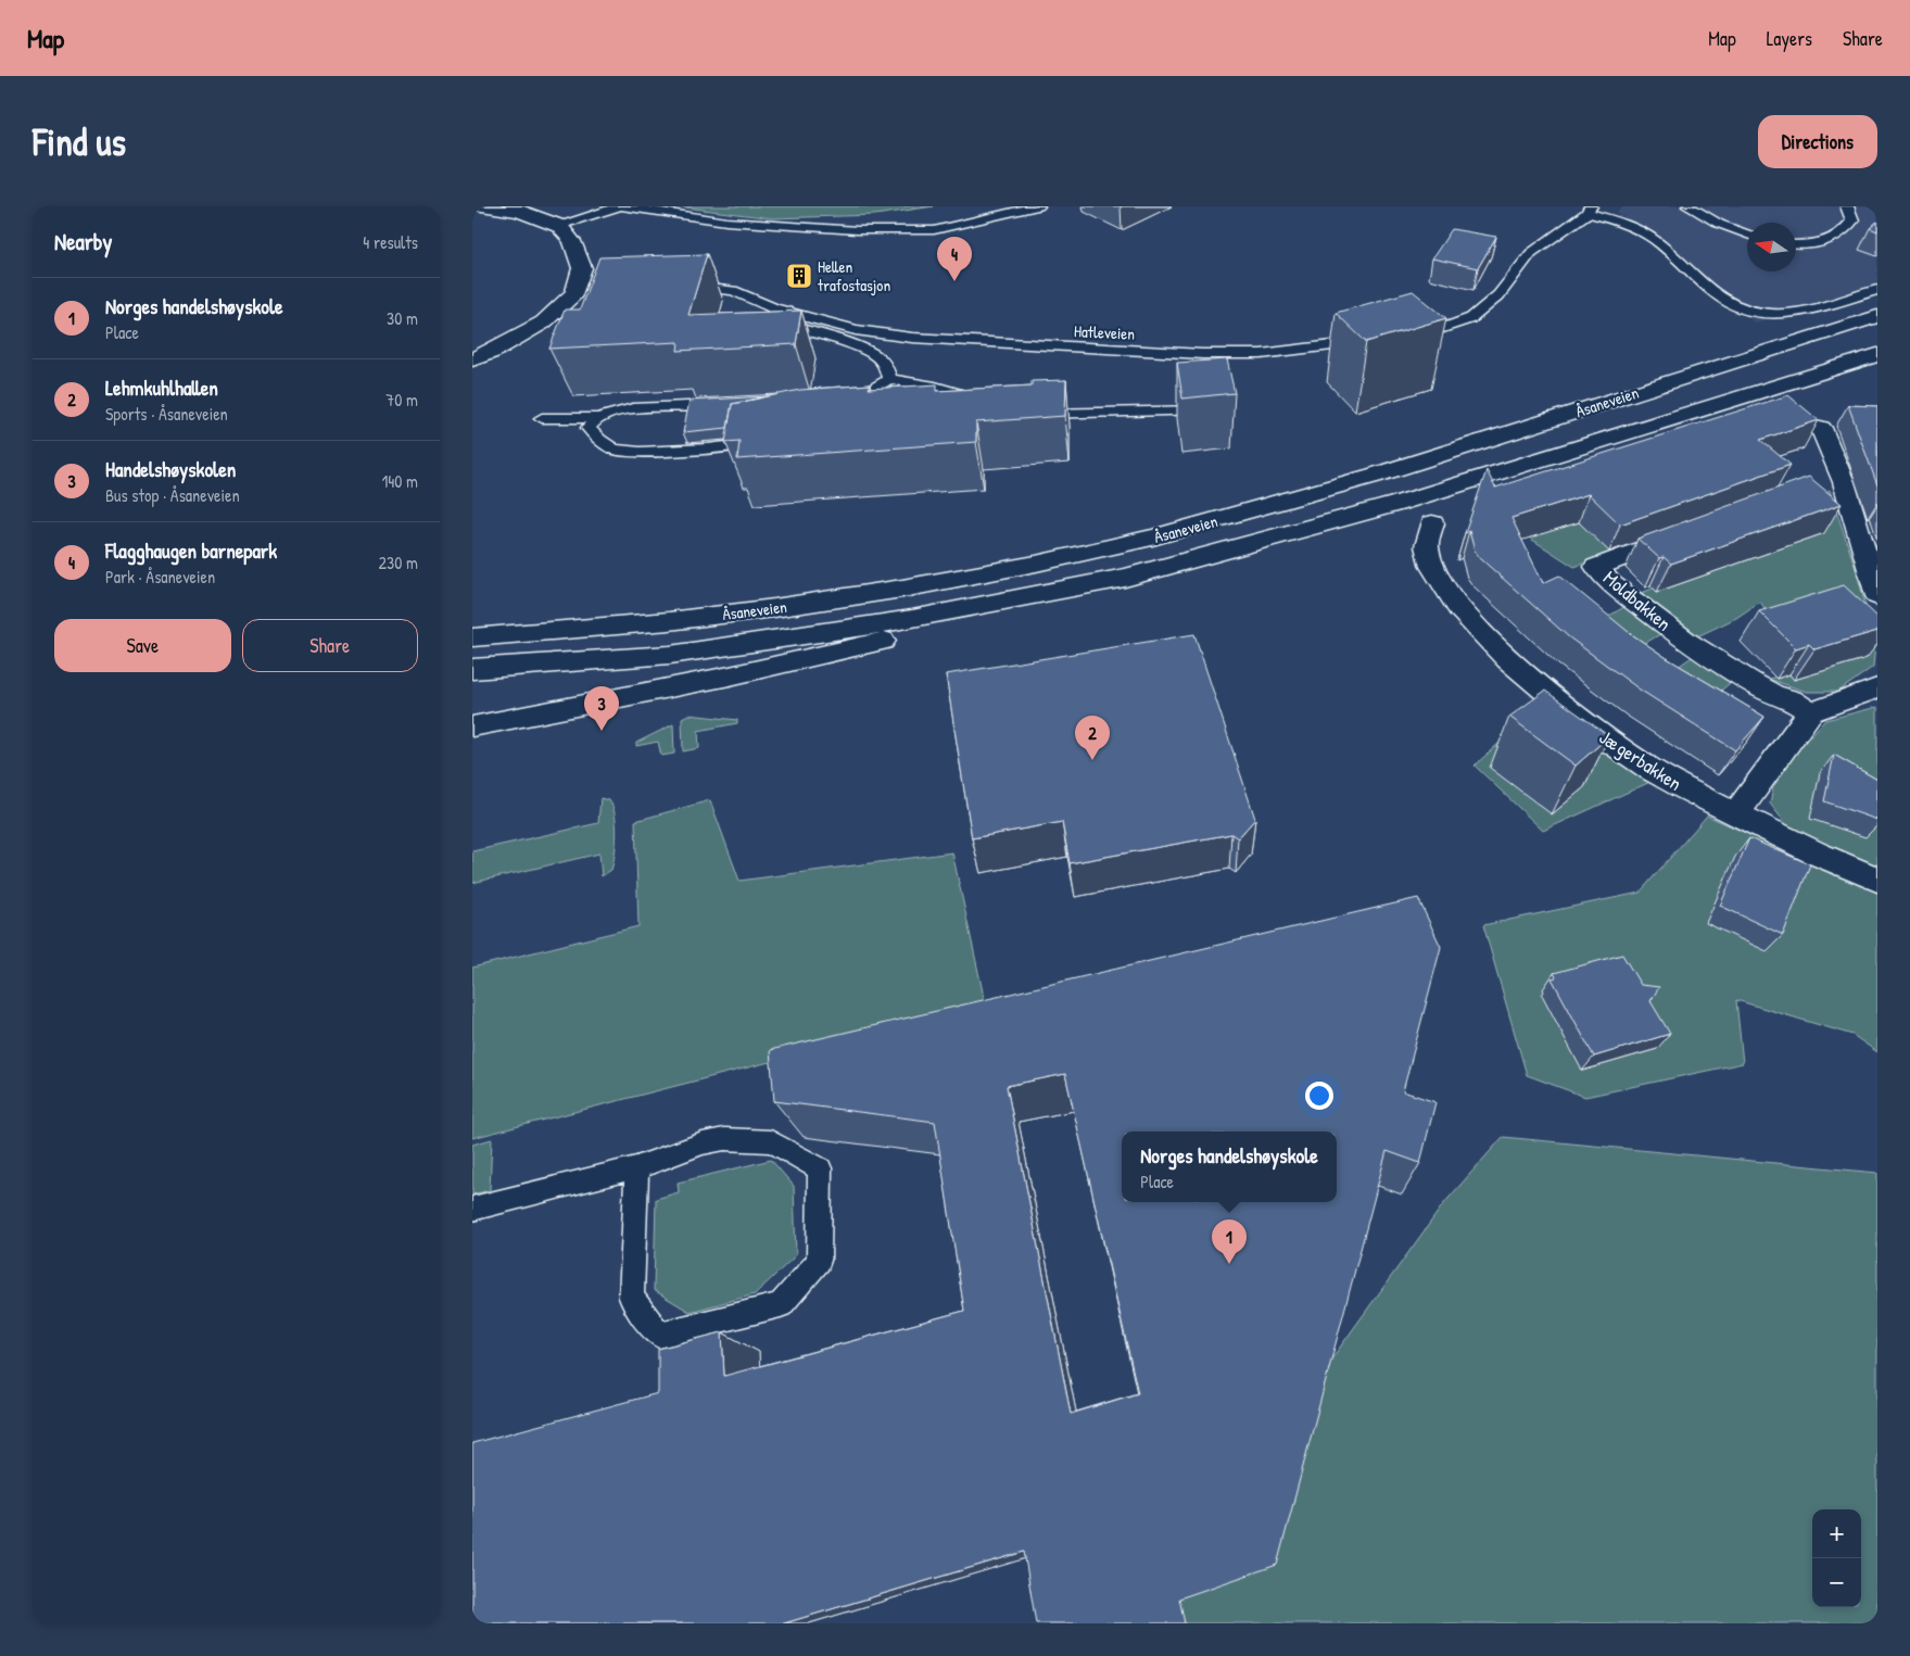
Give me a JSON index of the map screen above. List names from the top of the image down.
{
  "streets": {
    "main road": ["Åsaneveien", "Moldbakken", "Jægerbakken"],
    "lane": ["Hatleveien"]
  },
  "places": {
    "building": ["Hellen trafostasjon"]
  },
  "north": "left",
  "page": {
    "header": "Map",
    "nav": ["Map", "Layers", "Share"],
    "buttons": [
      "Directions",
      ["Save", "Share"]
    ],
    "title": "Find us",
    "heading": ["Nearby", "4 results"],
    "pins": [
      "4",
      "3",
      "2",
      "1"
    ],
    "list": [
      {
        "mark": "1",
        "name": "Norges handelshøyskole",
        "note": "Place",
        "value": "30 m"
      },
      {
        "mark": "2",
        "name": "Lehmkuhlhallen",
        "note": "Sports · Åsaneveien",
        "value": "70 m"
      },
      {
        "mark": "3",
        "name": "Handelshøyskolen",
        "note": "Bus stop · Åsaneveien",
        "value": "140 m"
      },
      {
        "mark": "4",
        "name": "Flagghaugen barnepark",
        "note": "Park · Åsaneveien",
        "value": "230 m"
      }
    ],
    "popup": ["Norges handelshøyskole", "Place"],
    "map_buttons": ["+", "−"]
  }
}
